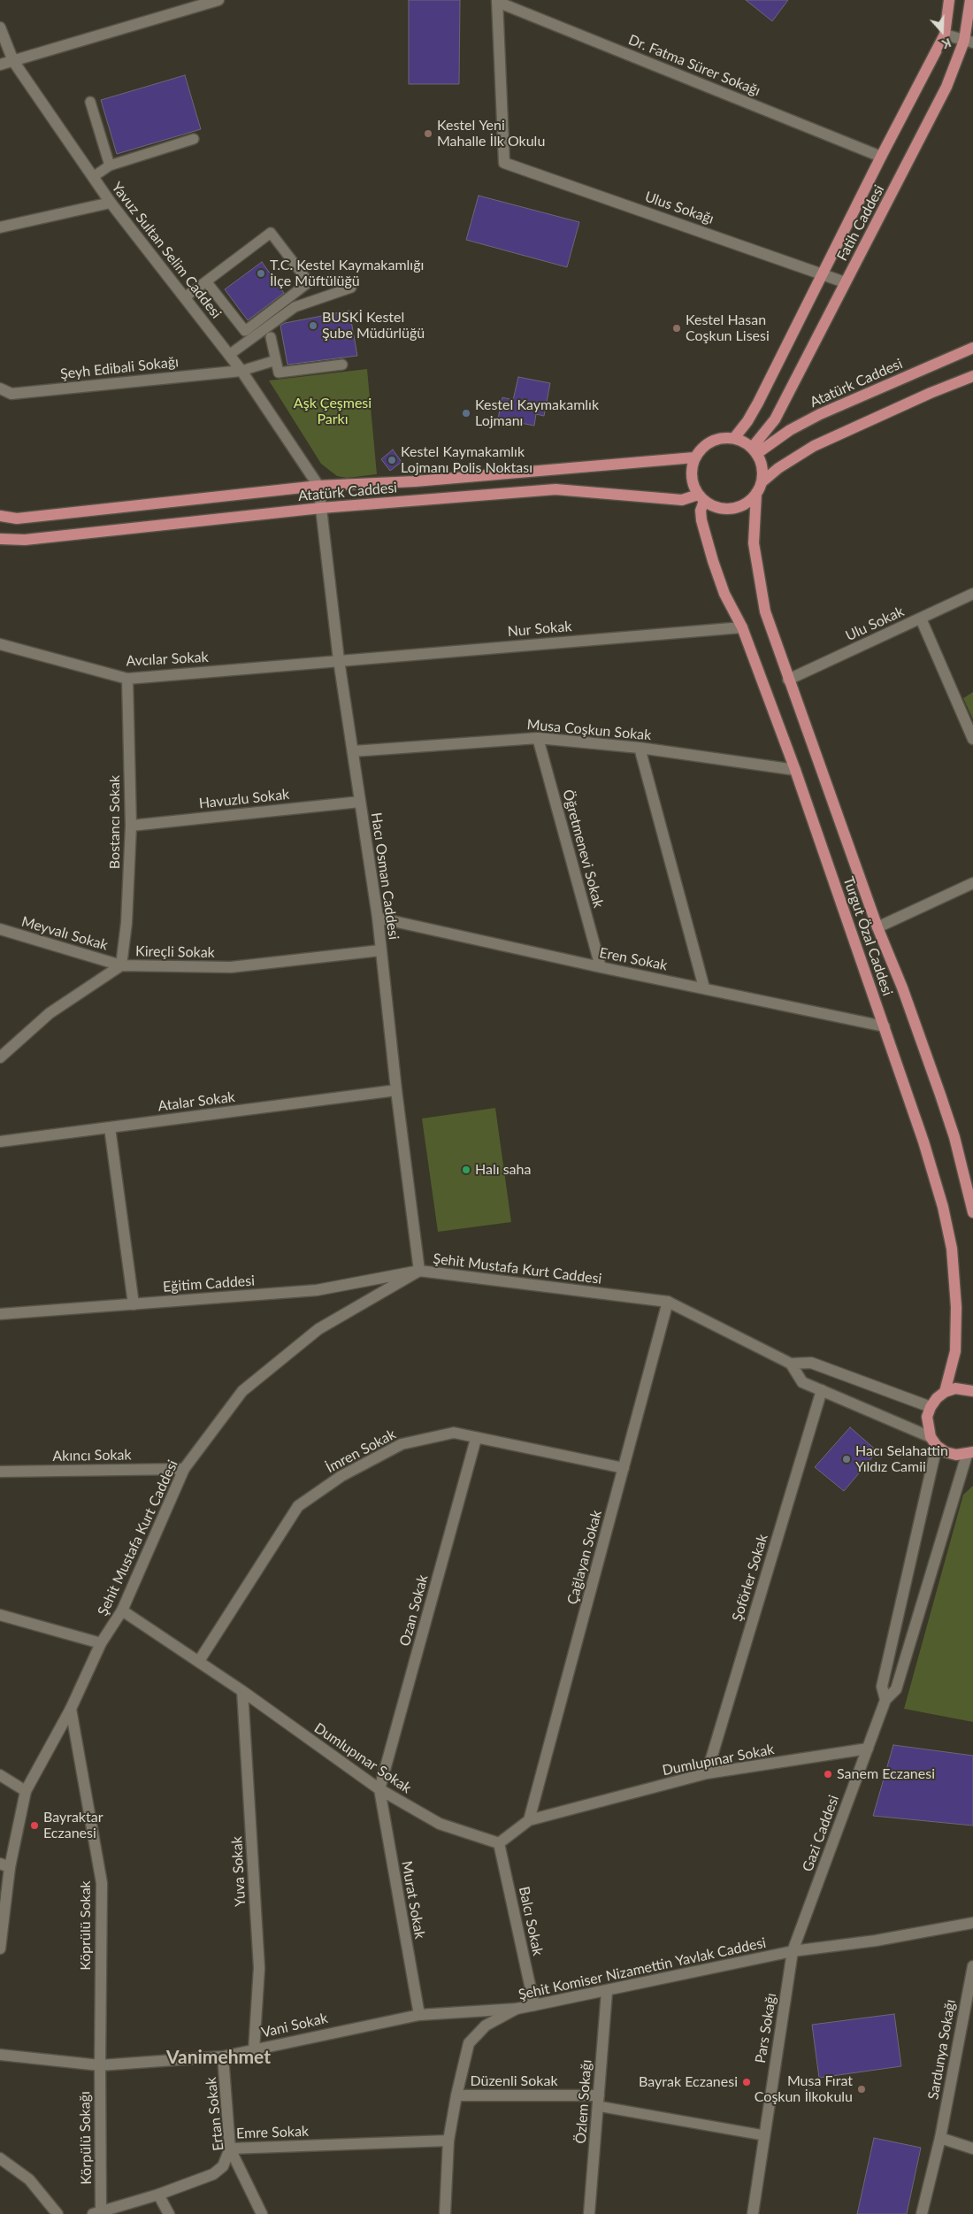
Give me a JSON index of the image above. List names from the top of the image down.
{
  "streets": {
    "main road": ["Fatih Caddesi", "Atatürk Caddesi", "Turgut Özal Caddesi"],
    "street": [
      "Dr. Fatma Sürer Sokağı",
      "Ulus Sokağı",
      "Yavuz Sultan Selim Caddesi",
      "Şeyh Edibali Sokağı",
      "Ulu Sokak",
      "Nur Sokak",
      "Avcılar Sokak",
      "Musa Coşkun Sokak",
      "Havuzlu Sokak",
      "Bostancı Sokak",
      "Öğretmenevi Sokak",
      "Hacı Osman Caddesi",
      "Meyvalı Sokak",
      "Kireçli Sokak",
      "Eren Sokak",
      "Atalar Sokak",
      "Şehit Mustafa Kurt Caddesi",
      "Eğitim Caddesi",
      "İmren Sokak",
      "Akıncı Sokak",
      "Çağlayan Sokak",
      "Şoförler Sokak",
      "Ozan Sokak",
      "Dumlupınar Sokak",
      "Gazi Caddesi",
      "Yuva Sokak",
      "Murat Sokak",
      "Balcı Sokak",
      "Köprülü Sokak",
      "Şehit Komiser Nizamettin Yavlak Caddesi",
      "Vani Sokak",
      "Pars Sokağı",
      "Sardunya Sokağı",
      "Düzenli Sokak",
      "Özlem Sokağı",
      "Ertan Sokak",
      "Emre Sokak",
      "Körpülü Sokağı"
    ]
  },
  "crossings": [
    ["Dr. Fatma Sürer Sokağı", "Ulus Sokağı"],
    ["Dr. Fatma Sürer Sokağı", "Fatih Caddesi"],
    ["Ulus Sokağı", "Fatih Caddesi"],
    ["Fatih Caddesi", "Atatürk Caddesi"],
    ["Fatih Caddesi", "Turgut Özal Caddesi"],
    ["Yavuz Sultan Selim Caddesi", "Şeyh Edibali Sokağı"],
    ["Yavuz Sultan Selim Caddesi", "Atatürk Caddesi"],
    ["Yavuz Sultan Selim Caddesi", "Hacı Osman Caddesi"],
    ["Atatürk Caddesi", "Hacı Osman Caddesi"],
    ["Atatürk Caddesi", "Turgut Özal Caddesi"],
    ["Ulu Sokak", "Turgut Özal Caddesi"],
    ["Nur Sokak", "Avcılar Sokak"],
    ["Nur Sokak", "Hacı Osman Caddesi"],
    ["Nur Sokak", "Turgut Özal Caddesi"],
    ["Avcılar Sokak", "Bostancı Sokak"],
    ["Avcılar Sokak", "Hacı Osman Caddesi"],
    ["Musa Coşkun Sokak", "Öğretmenevi Sokak"],
    ["Musa Coşkun Sokak", "Hacı Osman Caddesi"],
    ["Musa Coşkun Sokak", "Turgut Özal Caddesi"],
    ["Havuzlu Sokak", "Bostancı Sokak"],
    ["Havuzlu Sokak", "Hacı Osman Caddesi"],
    ["Bostancı Sokak", "Meyvalı Sokak"],
    ["Bostancı Sokak", "Kireçli Sokak"],
    ["Öğretmenevi Sokak", "Eren Sokak"],
    ["Hacı Osman Caddesi", "Kireçli Sokak"],
    ["Hacı Osman Caddesi", "Eren Sokak"],
    ["Hacı Osman Caddesi", "Atalar Sokak"],
    ["Hacı Osman Caddesi", "Şehit Mustafa Kurt Caddesi"],
    ["Hacı Osman Caddesi", "Eğitim Caddesi"],
    ["Meyvalı Sokak", "Kireçli Sokak"],
    ["Turgut Özal Caddesi", "Eren Sokak"],
    ["Şehit Mustafa Kurt Caddesi", "Eğitim Caddesi"],
    ["Şehit Mustafa Kurt Caddesi", "Akıncı Sokak"],
    ["Şehit Mustafa Kurt Caddesi", "Çağlayan Sokak"],
    ["Şehit Mustafa Kurt Caddesi", "Dumlupınar Sokak"],
    ["Şehit Mustafa Kurt Caddesi", "Köprülü Sokak"],
    ["İmren Sokak", "Çağlayan Sokak"],
    ["İmren Sokak", "Ozan Sokak"],
    ["İmren Sokak", "Dumlupınar Sokak"],
    ["Çağlayan Sokak", "Dumlupınar Sokak"],
    ["Şoförler Sokak", "Dumlupınar Sokak"],
    ["Ozan Sokak", "Dumlupınar Sokak"],
    ["Ozan Sokak", "Murat Sokak"],
    ["Dumlupınar Sokak", "Gazi Caddesi"],
    ["Dumlupınar Sokak", "Yuva Sokak"],
    ["Dumlupınar Sokak", "Murat Sokak"],
    ["Dumlupınar Sokak", "Balcı Sokak"],
    ["Gazi Caddesi", "Şehit Komiser Nizamettin Yavlak Caddesi"],
    ["Gazi Caddesi", "Pars Sokağı"],
    ["Yuva Sokak", "Vani Sokak"],
    ["Murat Sokak", "Vani Sokak"],
    ["Balcı Sokak", "Şehit Komiser Nizamettin Yavlak Caddesi"],
    ["Köprülü Sokak", "Vani Sokak"],
    ["Köprülü Sokak", "Körpülü Sokağı"],
    ["Şehit Komiser Nizamettin Yavlak Caddesi", "Vani Sokak"],
    ["Şehit Komiser Nizamettin Yavlak Caddesi", "Pars Sokağı"],
    ["Şehit Komiser Nizamettin Yavlak Caddesi", "Düzenli Sokak"],
    ["Şehit Komiser Nizamettin Yavlak Caddesi", "Özlem Sokağı"],
    ["Şehit Komiser Nizamettin Yavlak Caddesi", "Emre Sokak"],
    ["Vani Sokak", "Ertan Sokak"],
    ["Vani Sokak", "Körpülü Sokağı"],
    ["Düzenli Sokak", "Özlem Sokağı"],
    ["Ertan Sokak", "Emre Sokak"],
    ["Emre Sokak", "Körpülü Sokağı"]
  ],
  "districts": ["Vanimehmet"],
  "parks": ["Aşk Çeşmesi Parkı"],
  "places": [
    "Kestel Yeni Mahalle İlk Okulu",
    "T.C. Kestel Kaymakamlığı İlçe Müftülüğü",
    "BUSKİ Kestel Şube Müdürlüğü",
    "Kestel Hasan Coşkun Lisesi",
    "Kestel Kaymakamlık Lojmanı",
    "Kestel Kaymakamlık Lojmanı Polis Noktası",
    "Halı saha",
    "Hacı Selahattin Yıldız Camii",
    "Sanem Eczanesi",
    "Bayraktar Eczanesi",
    "Bayrak Eczanesi",
    "Musa Fırat Coşkun İlkokulu"
  ],
  "north": "bottom"
}
